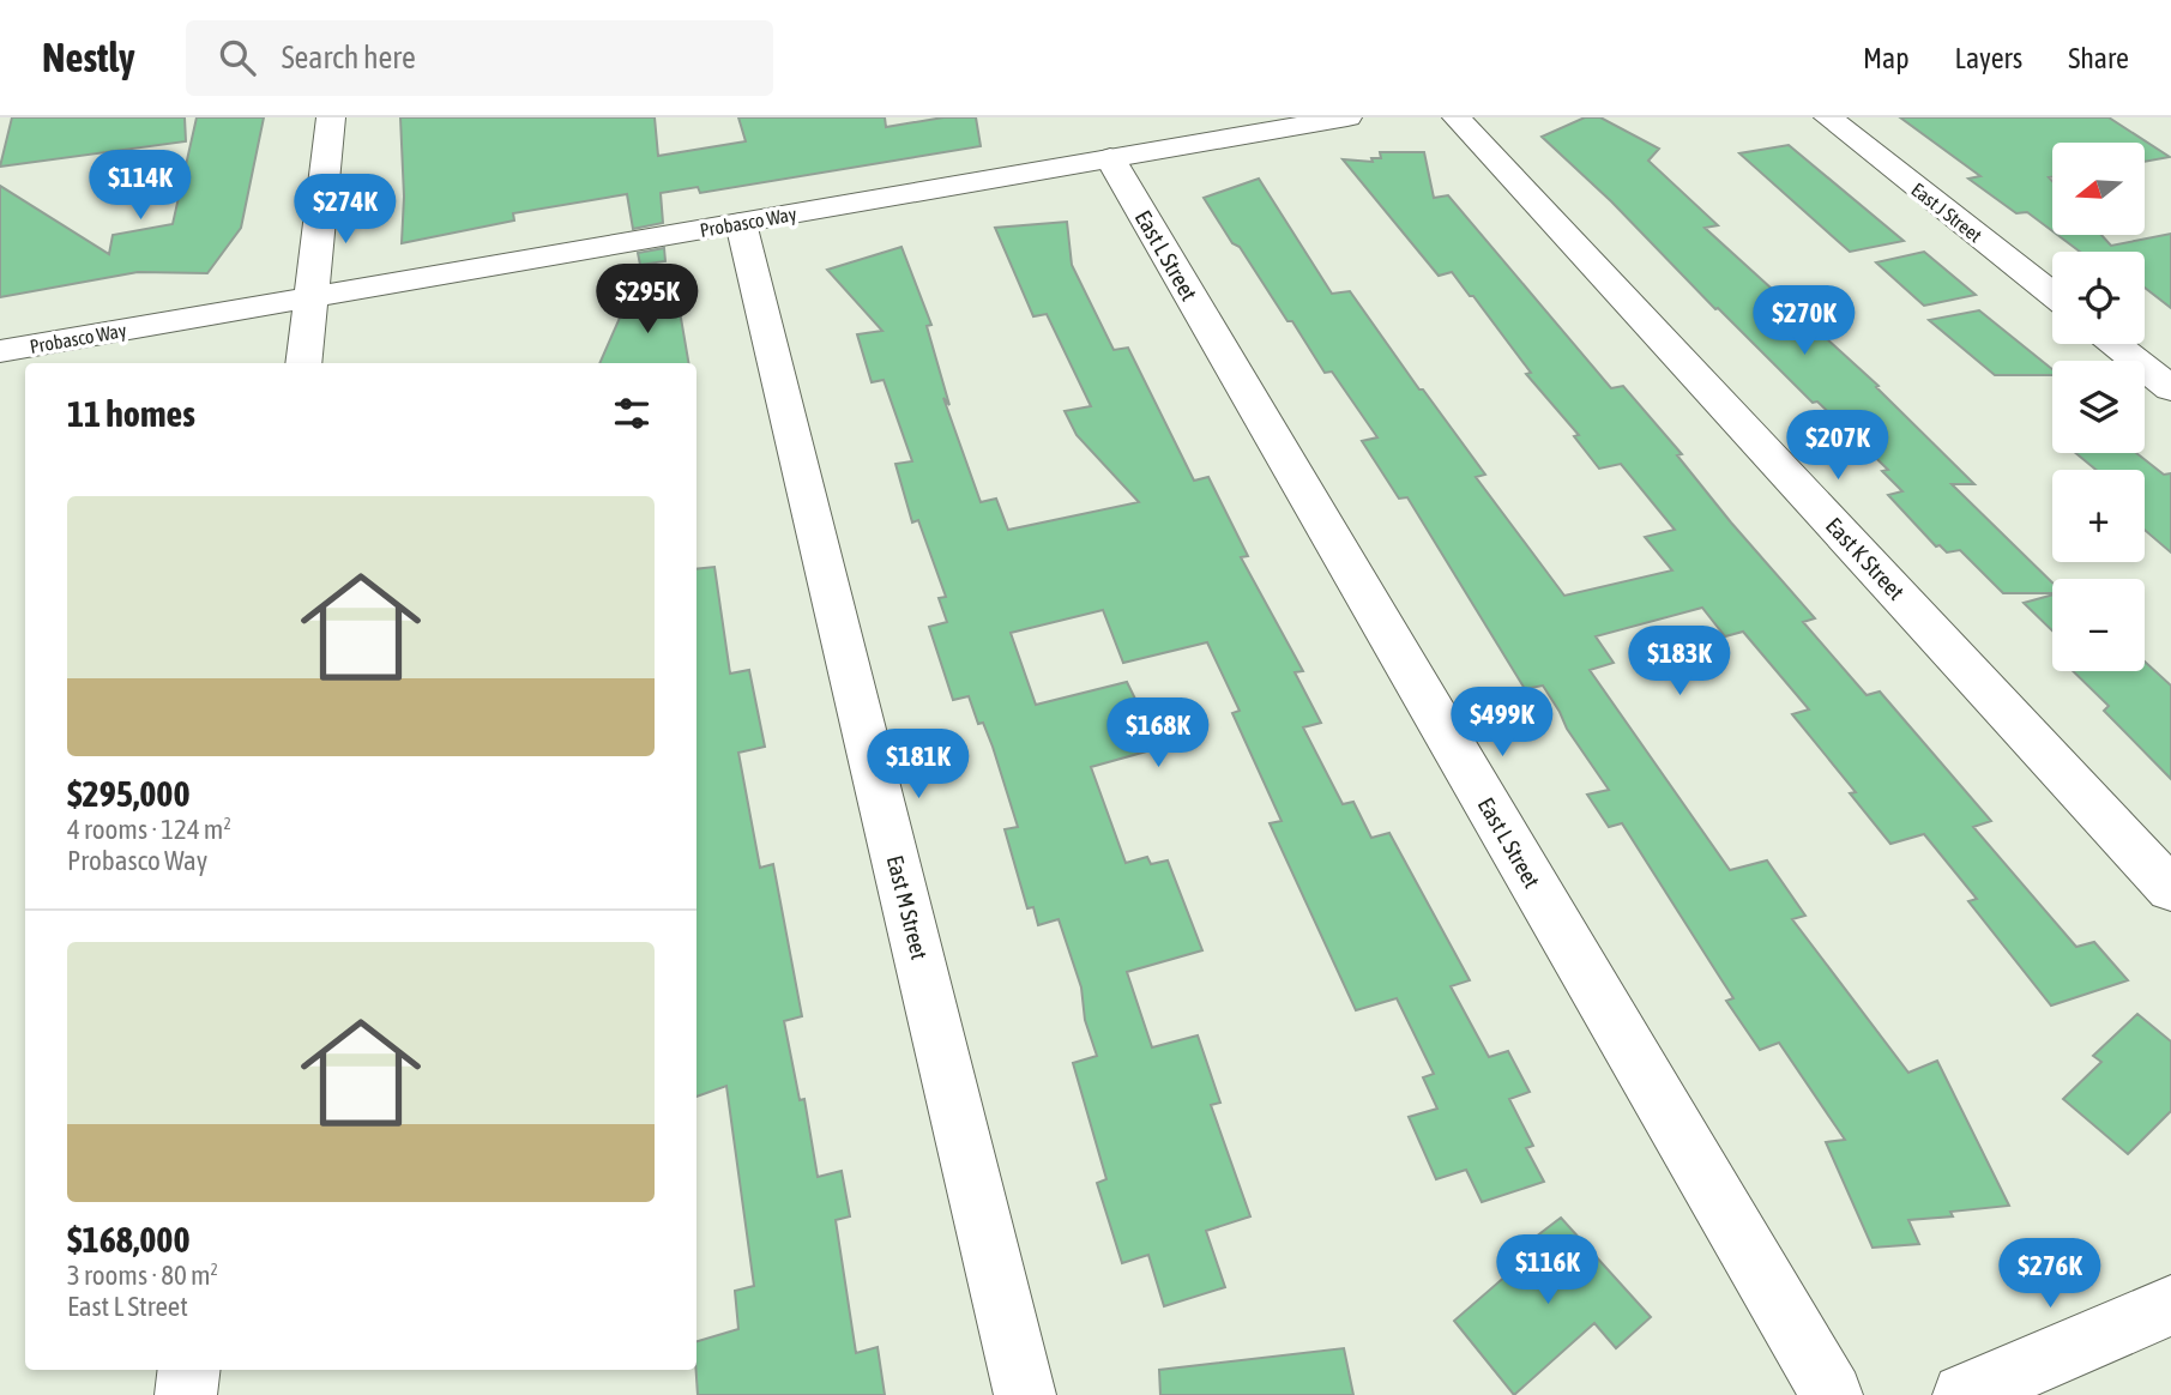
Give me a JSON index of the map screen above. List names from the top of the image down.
{
  "streets": {
    "street": [
      "East J Street",
      "Probasco Way",
      "East L Street",
      "East K Street",
      "East M Street"
    ]
  },
  "crossings": [
    ["Probasco Way", "East L Street"],
    ["Probasco Way", "East M Street"]
  ],
  "north": "left",
  "page": {
    "header": "Nestly",
    "search": "Search here",
    "nav": ["Map", "Layers", "Share"],
    "map_buttons": ["+", "−"],
    "price": [
      "$114K",
      "$274K",
      "$295K",
      "$270K",
      "$207K",
      "$183K",
      "$499K",
      "$168K",
      "$181K",
      "$116K",
      "$276K"
    ],
    "heading": "11 homes",
    "list": [
      {
        "name": "$295,000",
        "note": "4 rooms · 124 m² · Probasco Way"
      },
      {
        "name": "$168,000",
        "note": "3 rooms · 80 m² · East L Street"
      }
    ]
  }
}
